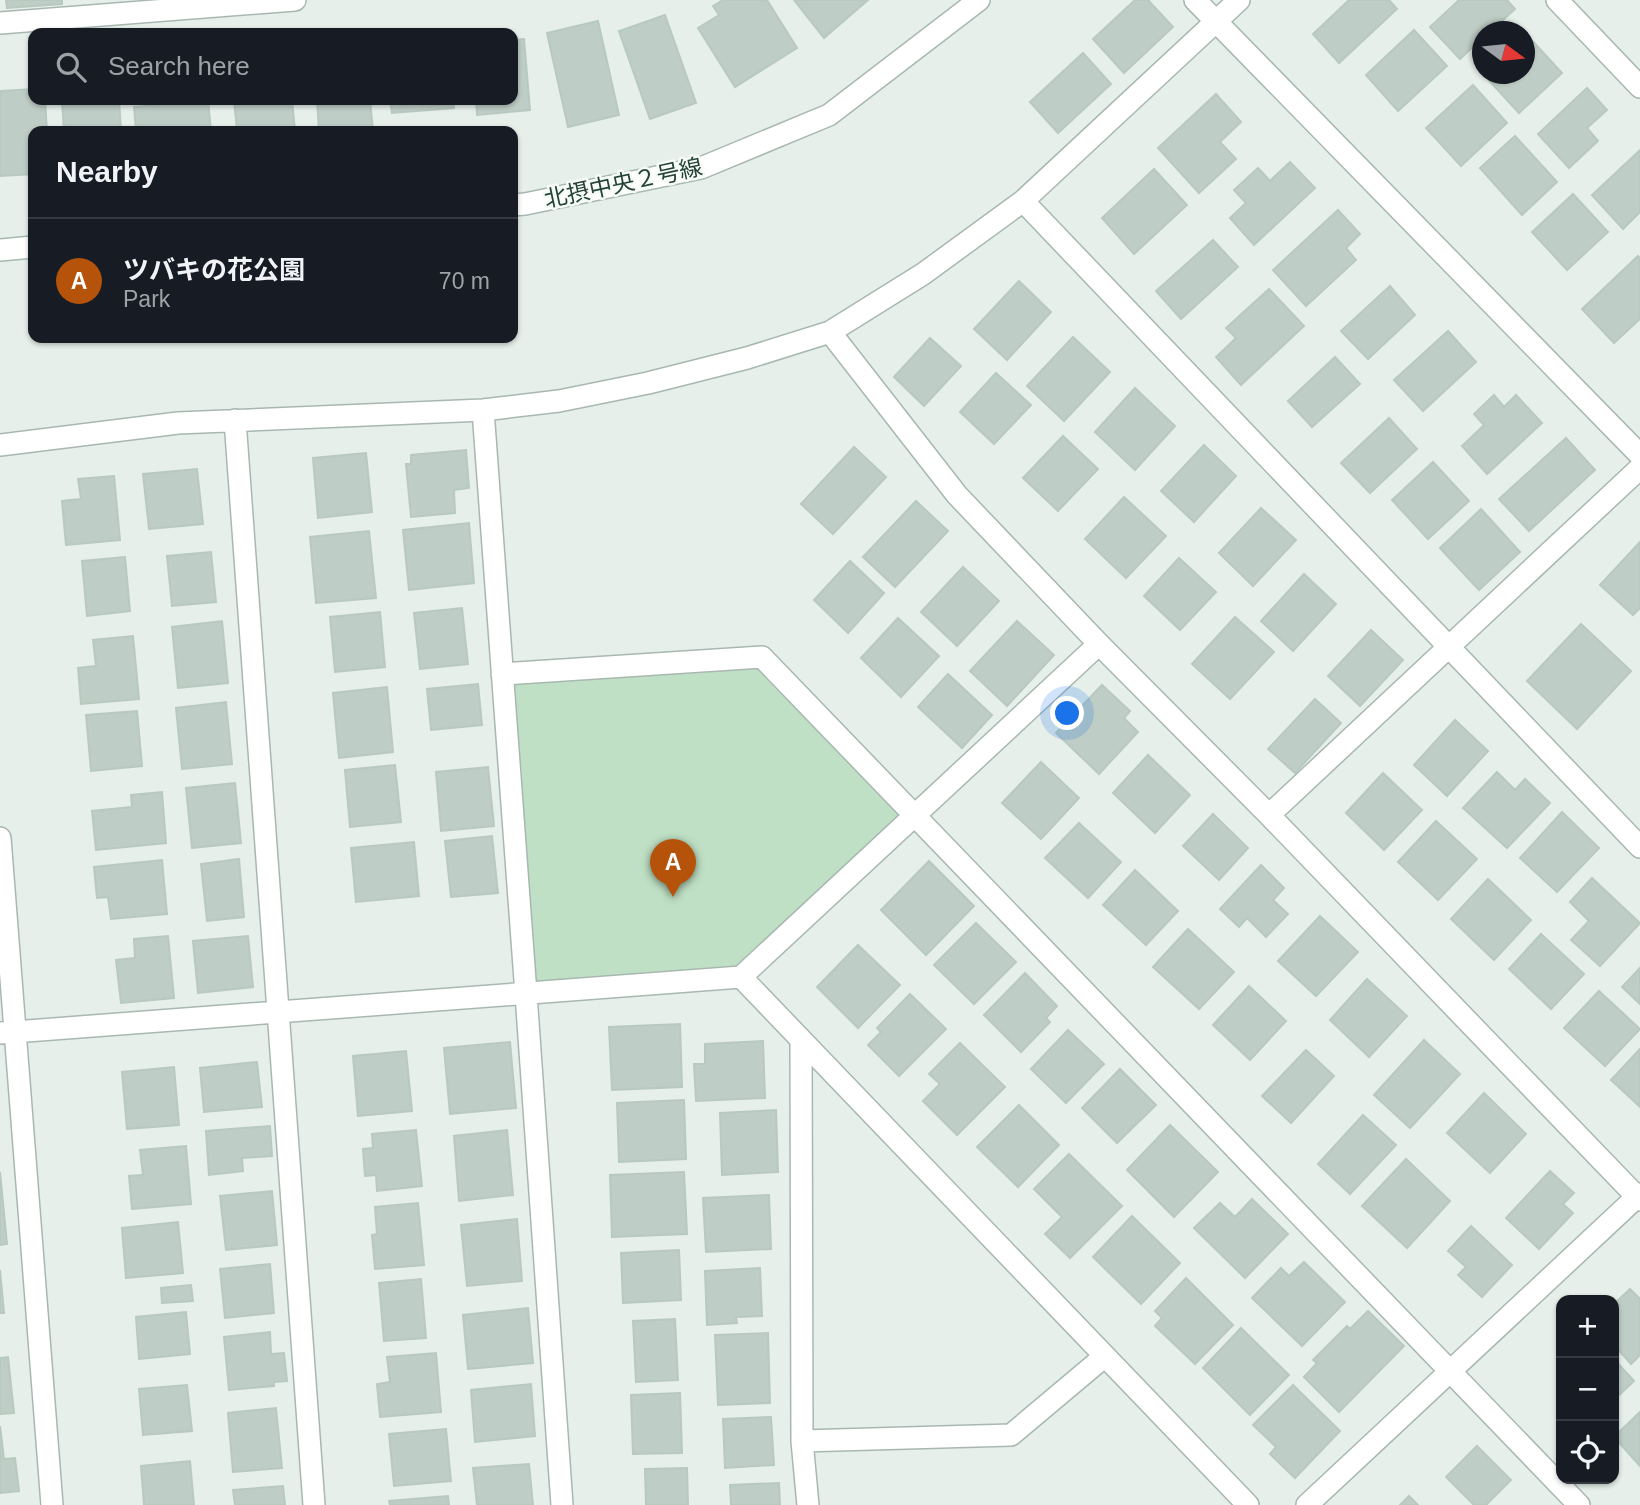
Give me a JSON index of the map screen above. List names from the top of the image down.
{
  "streets": {
    "street": ["北摂中央２号線"]
  },
  "north": "right",
  "page": {
    "search": "Search here",
    "heading": "Nearby",
    "list": [
      {
        "mark": "A",
        "name": "ツバキの花公園",
        "note": "Park",
        "value": "70 m"
      }
    ],
    "pins": "A",
    "map_buttons": ["+", "−"]
  }
}
